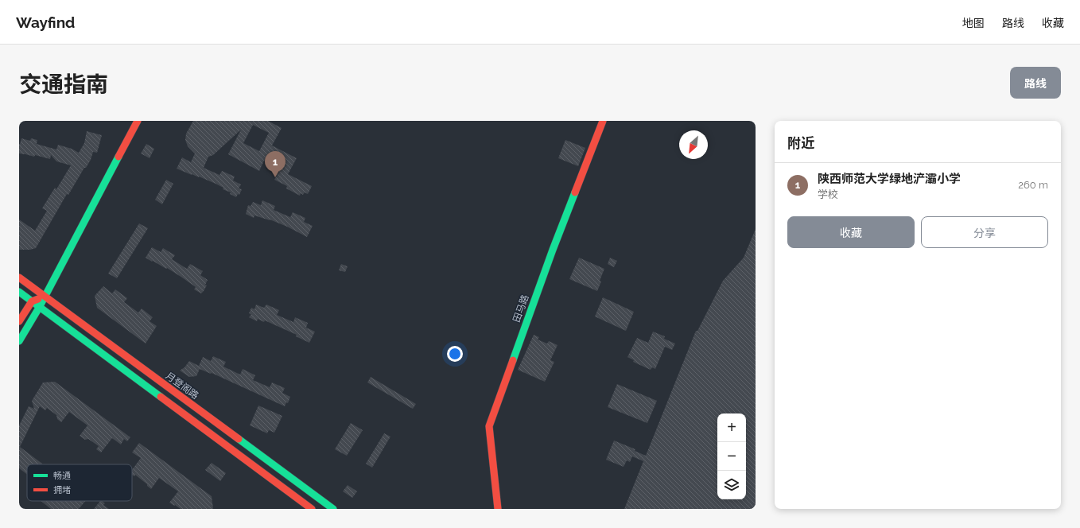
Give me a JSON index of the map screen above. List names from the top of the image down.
{
  "streets": {
    "main road": ["田马路", "月登阁路"]
  },
  "legend": ["畅通", "拥堵"],
  "north": "bottom left",
  "page": {
    "header": "Wayfind",
    "nav": ["地图", "路线", "收藏"],
    "title": "交通指南",
    "buttons": [
      "路线",
      ["收藏", "分享"]
    ],
    "heading": "附近",
    "pins": "1",
    "list": [
      {
        "mark": "1",
        "name": "陕西师范大学绿地浐灞小学",
        "note": "学校",
        "value": "260 m"
      }
    ],
    "map_buttons": ["+", "−"]
  }
}
